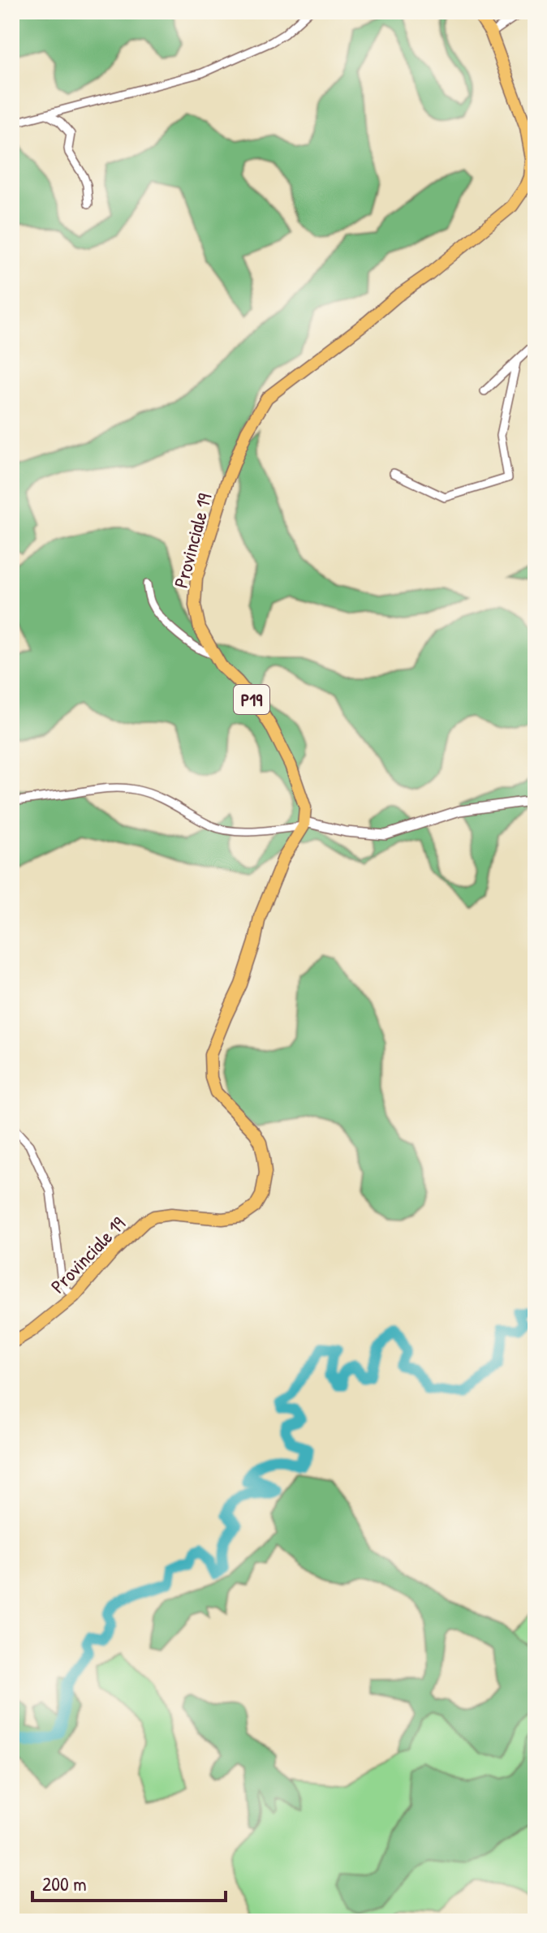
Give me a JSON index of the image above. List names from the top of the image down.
{
  "streets": {
    "main road": ["Provinciale 19", "P19"]
  },
  "scale_bar": "200 m"
}
